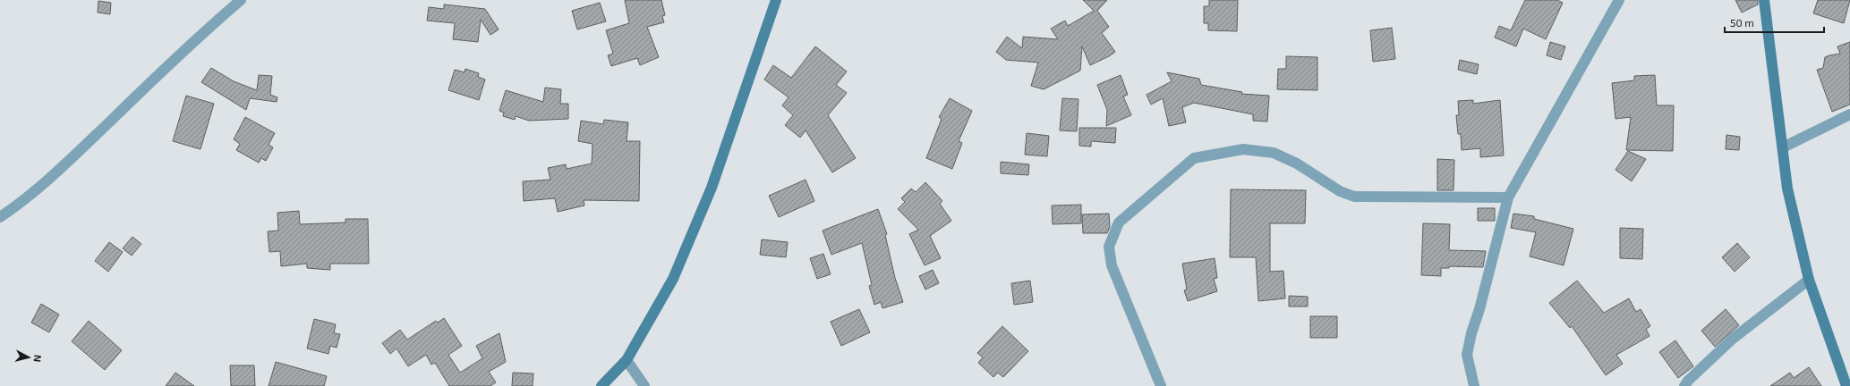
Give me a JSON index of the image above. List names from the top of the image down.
{
  "scale_bar": "50 m",
  "north": "right"
}
